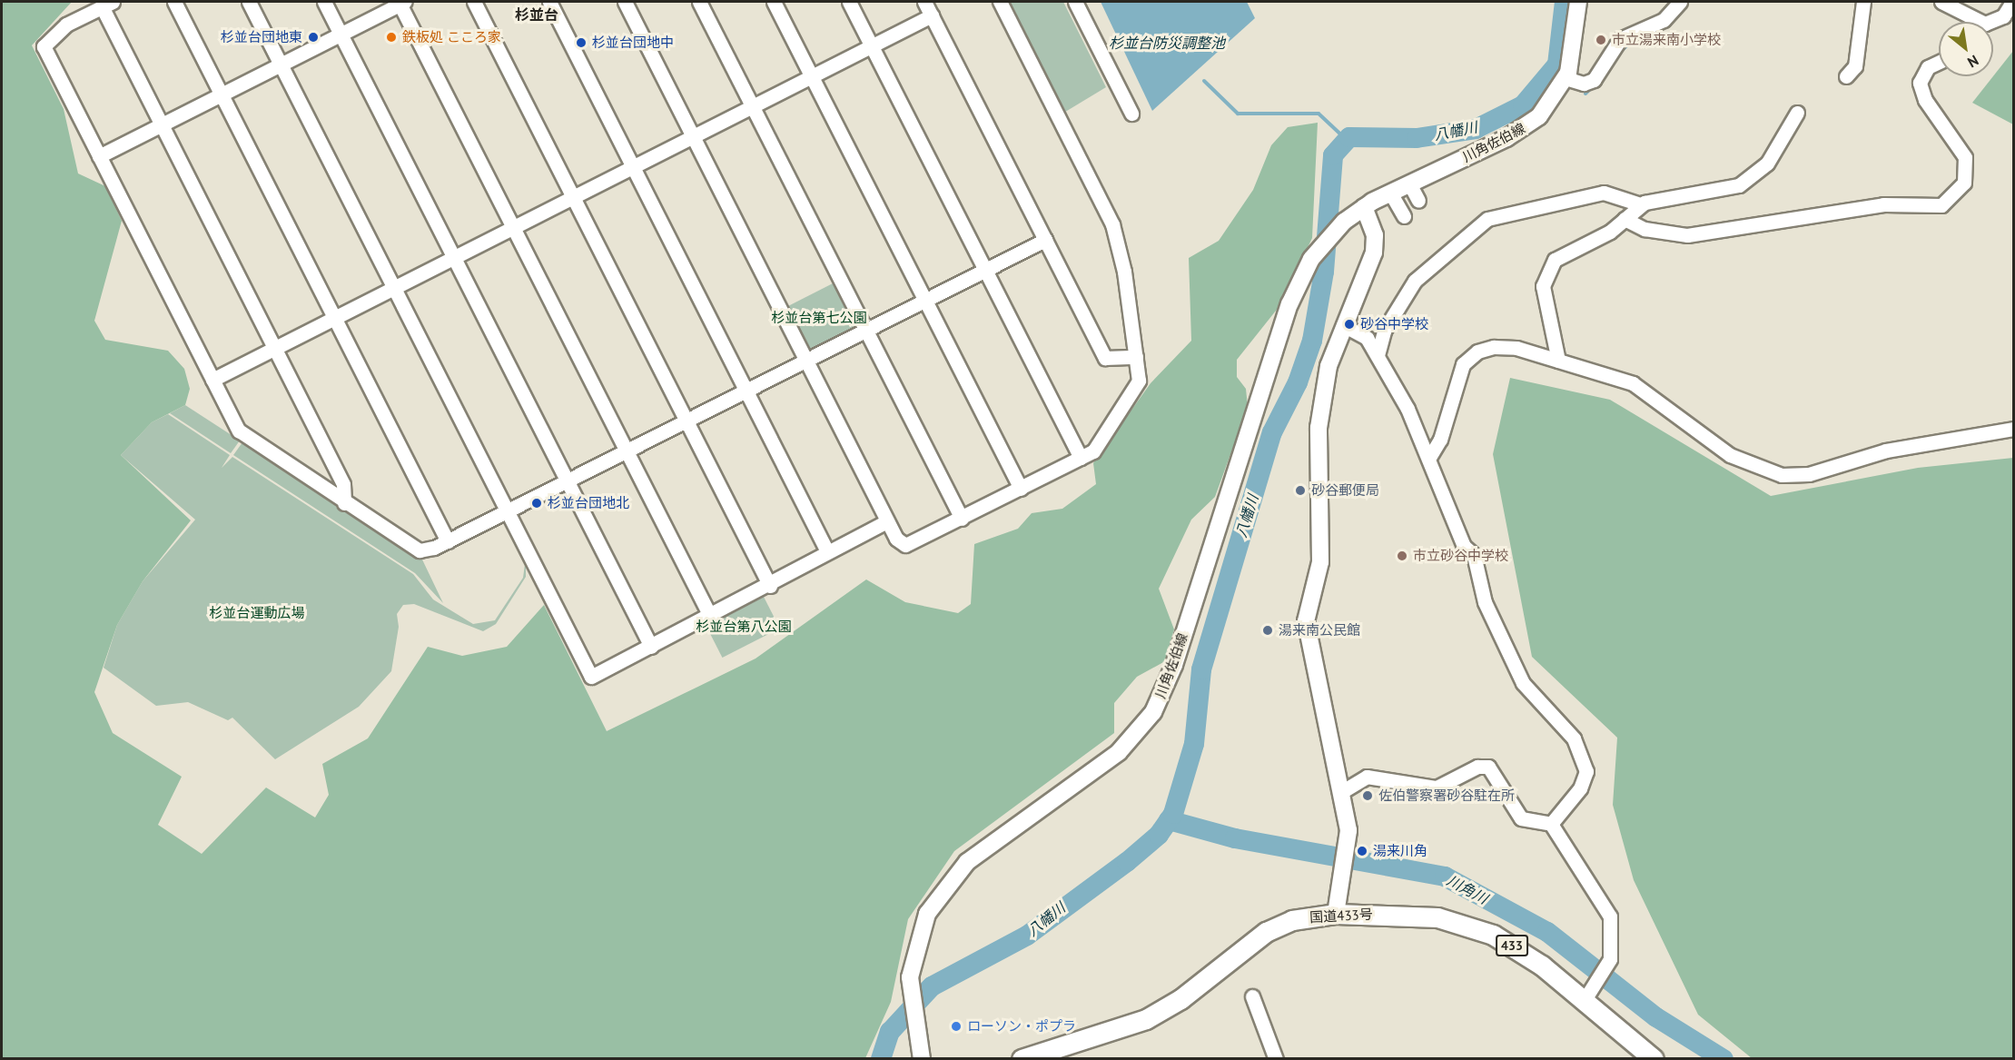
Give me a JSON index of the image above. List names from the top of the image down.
{
  "streets": {
    "highway": ["国道433号", "433"],
    "main road": ["川角佐伯線"]
  },
  "districts": ["杉並台"],
  "water": ["杉並台防災調整池", "八幡川", "川角川"],
  "parks": ["杉並台第七公園", "杉並台運動広場", "杉並台第八公園"],
  "places": [
    "杉並台団地東",
    "鉄板処 こころ家",
    "市立湯来南小学校",
    "杉並台団地中",
    "砂谷中学校",
    "砂谷郵便局",
    "杉並台団地北",
    "市立砂谷中学校",
    "湯来南公民館",
    "佐伯警察署砂谷駐在所",
    "湯来川角",
    "ローソン・ポプラ"
  ],
  "north": "bottom right"
}
